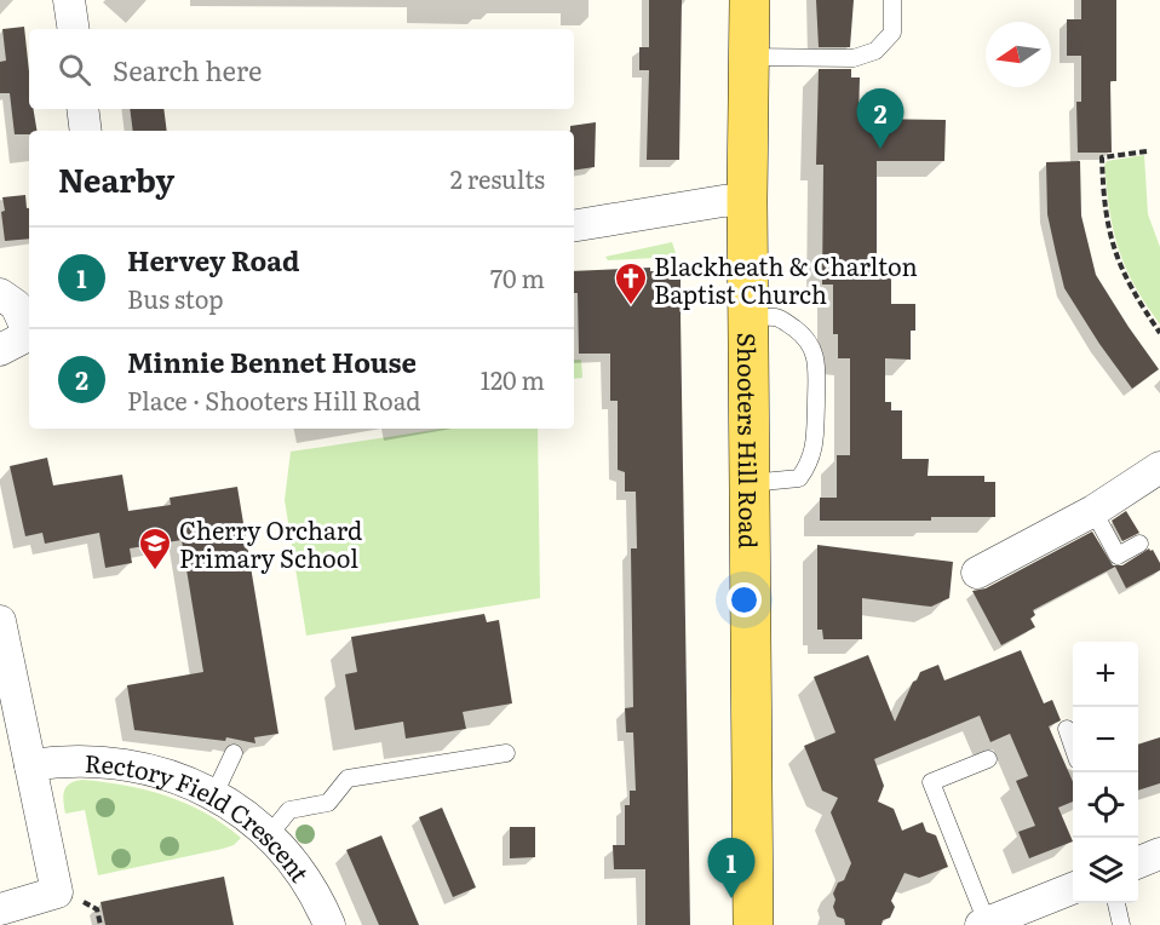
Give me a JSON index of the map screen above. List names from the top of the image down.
{
  "streets": {
    "main road": ["Shooters Hill Road"],
    "street": ["Rectory Field Crescent"]
  },
  "places": {
    "church": ["Blackheath & Charlton Baptist Church"],
    "school or university": ["Cherry Orchard Primary School"]
  },
  "north": "left",
  "page": {
    "search": "Search here",
    "pins": ["2", "1"],
    "heading": ["Nearby", "2 results"],
    "list": [
      {
        "mark": "1",
        "name": "Hervey Road",
        "note": "Bus stop",
        "value": "70 m"
      },
      {
        "mark": "2",
        "name": "Minnie Bennet House",
        "note": "Place · Shooters Hill Road",
        "value": "120 m"
      }
    ],
    "map_buttons": ["+", "−"]
  }
}
